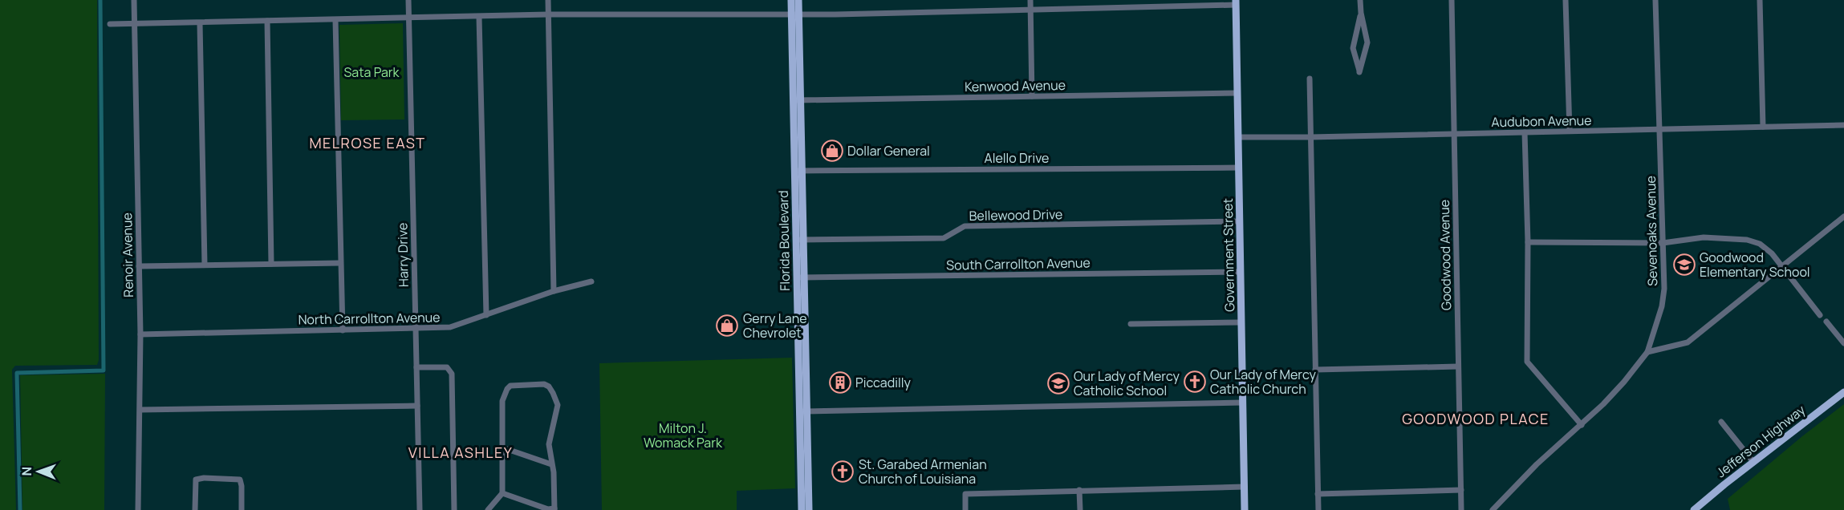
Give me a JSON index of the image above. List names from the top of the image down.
{
  "streets": {
    "main road": ["Florida Boulevard", "Government Street", "Jefferson Highway"],
    "street": [
      "Kenwood Avenue",
      "Audubon Avenue",
      "Alello Drive",
      "Bellewood Drive",
      "Sevenoaks Avenue",
      "Renoir Avenue",
      "Harry Drive",
      "Goodwood Avenue",
      "South Carrollton Avenue",
      "North Carrollton Avenue"
    ]
  },
  "crossings": [
    ["Kenwood Avenue", "Florida Boulevard"],
    ["Kenwood Avenue", "Government Street"],
    ["Audubon Avenue", "Sevenoaks Avenue"],
    ["Audubon Avenue", "Government Street"],
    ["Audubon Avenue", "Goodwood Avenue"],
    ["Alello Drive", "Florida Boulevard"],
    ["Alello Drive", "Government Street"],
    ["Bellewood Drive", "Florida Boulevard"],
    ["Bellewood Drive", "Government Street"],
    ["Florida Boulevard", "South Carrollton Avenue"],
    ["Renoir Avenue", "North Carrollton Avenue"],
    ["Harry Drive", "North Carrollton Avenue"],
    ["Government Street", "South Carrollton Avenue"]
  ],
  "districts": ["MELROSE EAST", "GOODWOOD PLACE", "VILLA ASHLEY"],
  "parks": ["Sata Park", "Milton J. Womack Park"],
  "places": {
    "shop": ["Dollar General", "Gerry Lane Chevrolet"],
    "school or university": ["Goodwood Elementary School", "Our Lady of Mercy Catholic School"],
    "church": ["Our Lady of Mercy Catholic Church", "St. Garabed Armenian Church of Louisiana"],
    "building": ["Piccadilly"]
  },
  "north": "left"
}
